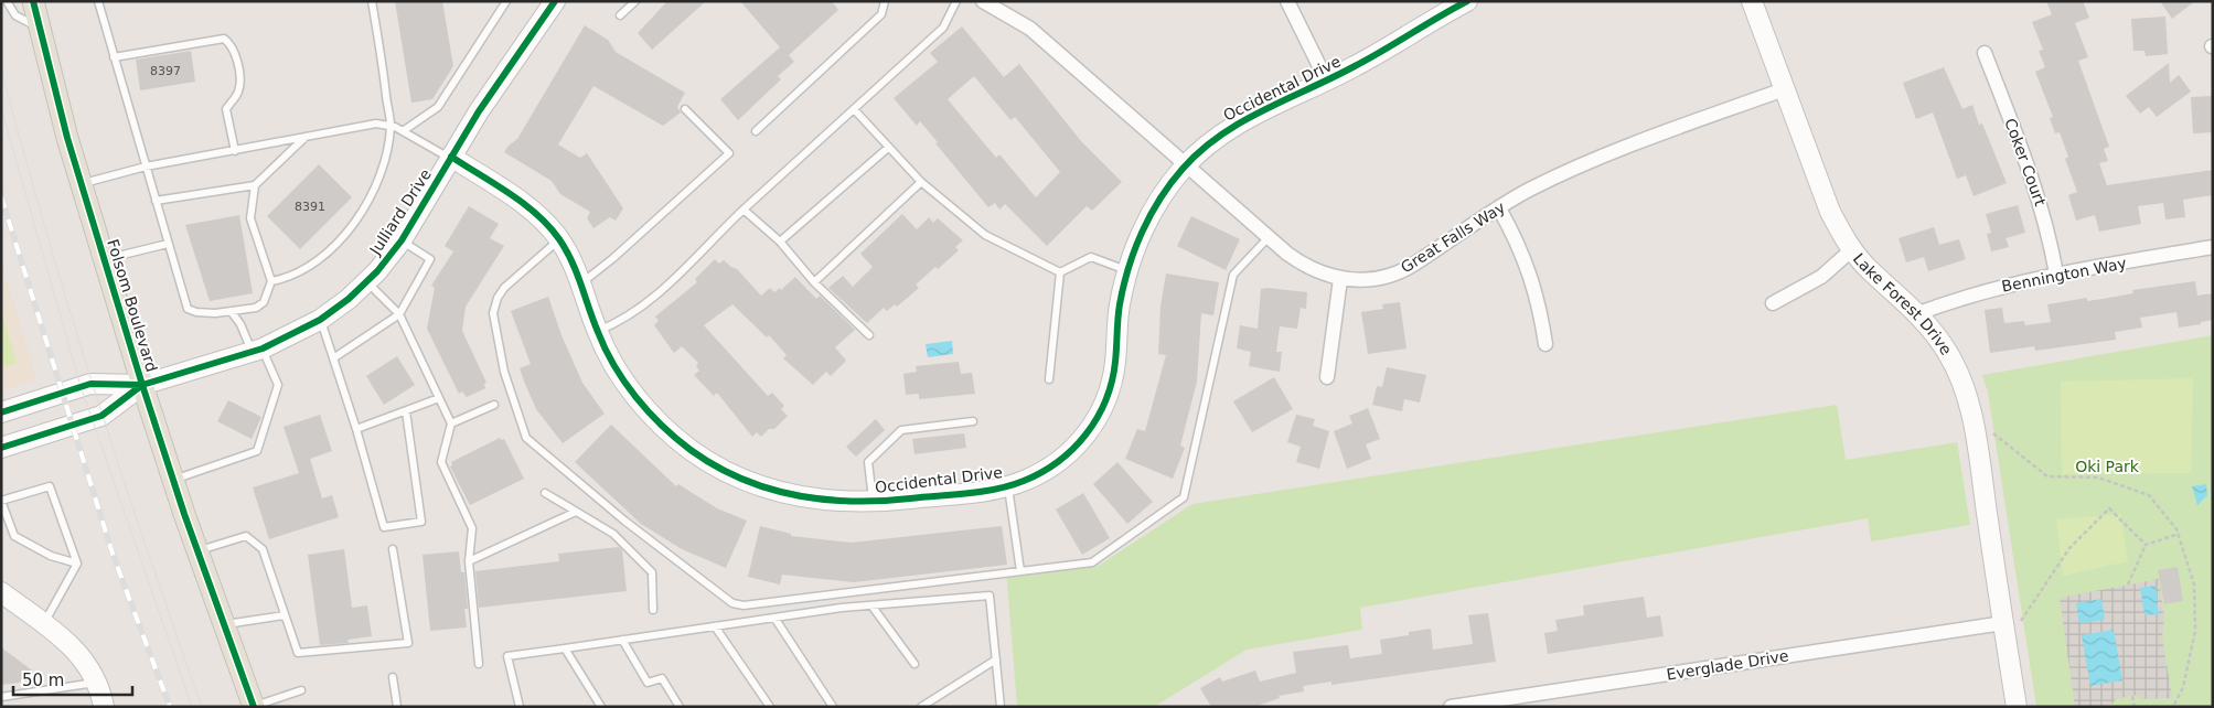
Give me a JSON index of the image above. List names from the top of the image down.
{
  "streets": {
    "main road": ["Folsom Boulevard"],
    "street": [
      "Occidental Drive",
      "Coker Court",
      "Julliard Drive",
      "Great Falls Way",
      "Bennington Way",
      "Lake Forest Drive",
      "Everglade Drive"
    ]
  },
  "crossings": [
    ["Occidental Drive", "Julliard Drive"],
    ["Occidental Drive", "Great Falls Way"],
    ["Coker Court", "Bennington Way"],
    ["Julliard Drive", "Folsom Boulevard"],
    ["Great Falls Way", "Lake Forest Drive"],
    ["Bennington Way", "Lake Forest Drive"],
    ["Lake Forest Drive", "Everglade Drive"]
  ],
  "parks": ["Oki Park"],
  "house_numbers": ["8397", "8391"],
  "scale_bar": "50 m"
}
